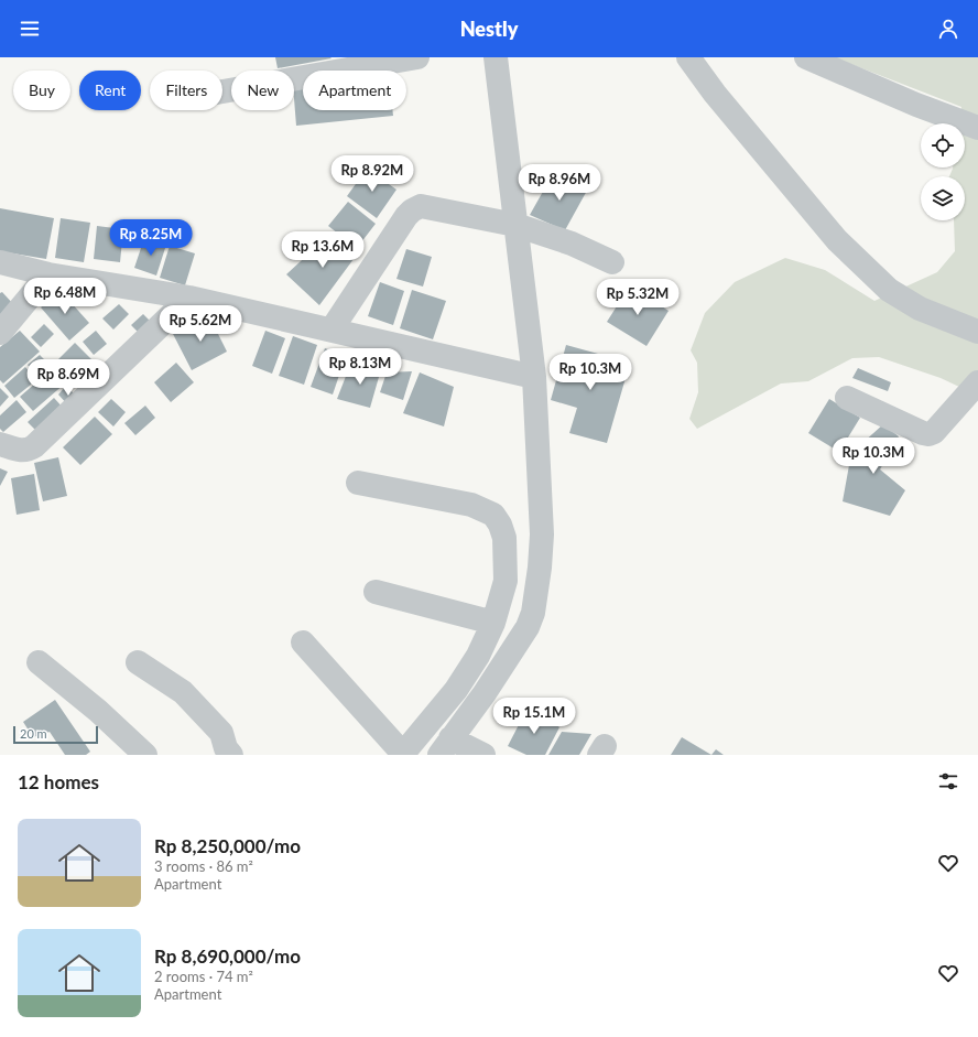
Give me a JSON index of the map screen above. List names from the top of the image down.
{
  "scale_bar": "20 m",
  "page": {
    "header": "Nestly",
    "chip": [
      "Buy",
      "Rent",
      "Filters",
      "New",
      "Apartment"
    ],
    "price": [
      "Rp 8.92M",
      "Rp 8.96M",
      "Rp 8.25M",
      "Rp 13.6M",
      "Rp 6.48M",
      "Rp 5.32M",
      "Rp 5.62M",
      "Rp 8.13M",
      "Rp 10.3M",
      "Rp 8.69M",
      "Rp 10.3M",
      "Rp 15.1M"
    ],
    "scale": "20 m",
    "heading": "12 homes",
    "list": [
      {
        "name": "Rp 8,250,000/mo",
        "note": "3 rooms · 86 m² · Apartment"
      },
      {
        "name": "Rp 8,690,000/mo",
        "note": "2 rooms · 74 m² · Apartment"
      }
    ]
  }
}
